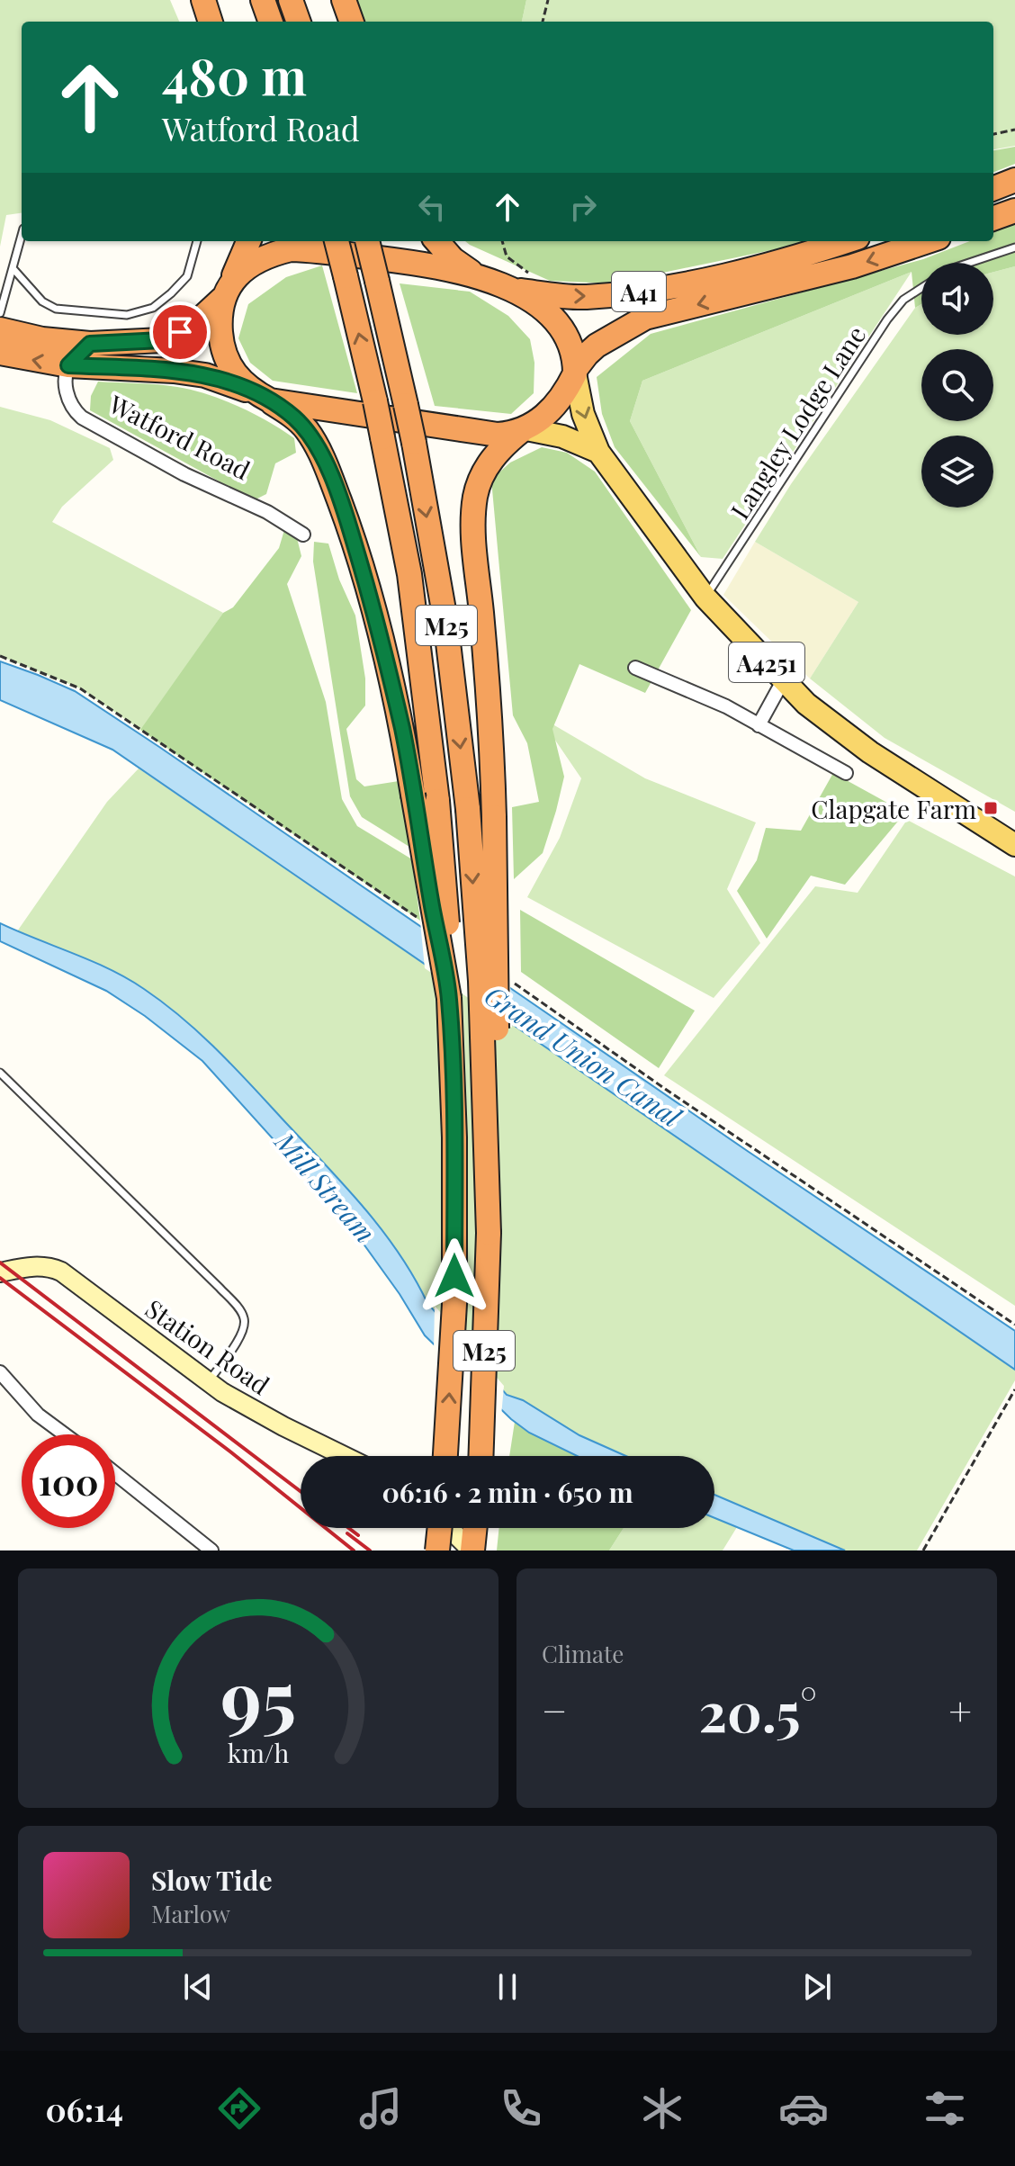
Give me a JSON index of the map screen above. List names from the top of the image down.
{
  "streets": {
    "highway": ["A41", "Watford Road", "M25"],
    "main road": ["A4251"],
    "street": ["Station Road"],
    "lane": ["Langley Lodge Lane"]
  },
  "crossings": [
    ["A41", "A4251"],
    ["Langley Lodge Lane", "A4251"],
    ["Watford Road", "M25"]
  ],
  "water": ["Grand Union Canal", "Mill Stream"],
  "places": {
    "transit": ["Clapgate Farm"]
  },
  "page": {
    "turn": ["480 m", "Watford Road"],
    "limit": "100",
    "trip": "06:16 · 2 min · 650 m",
    "tile": "Climate",
    "heat": ["−", "20.5°", "+"],
    "song": ["Slow Tide", "Marlow"],
    "tabs": "06:14",
    "gauge": ["95", "km/h"]
  }
}
